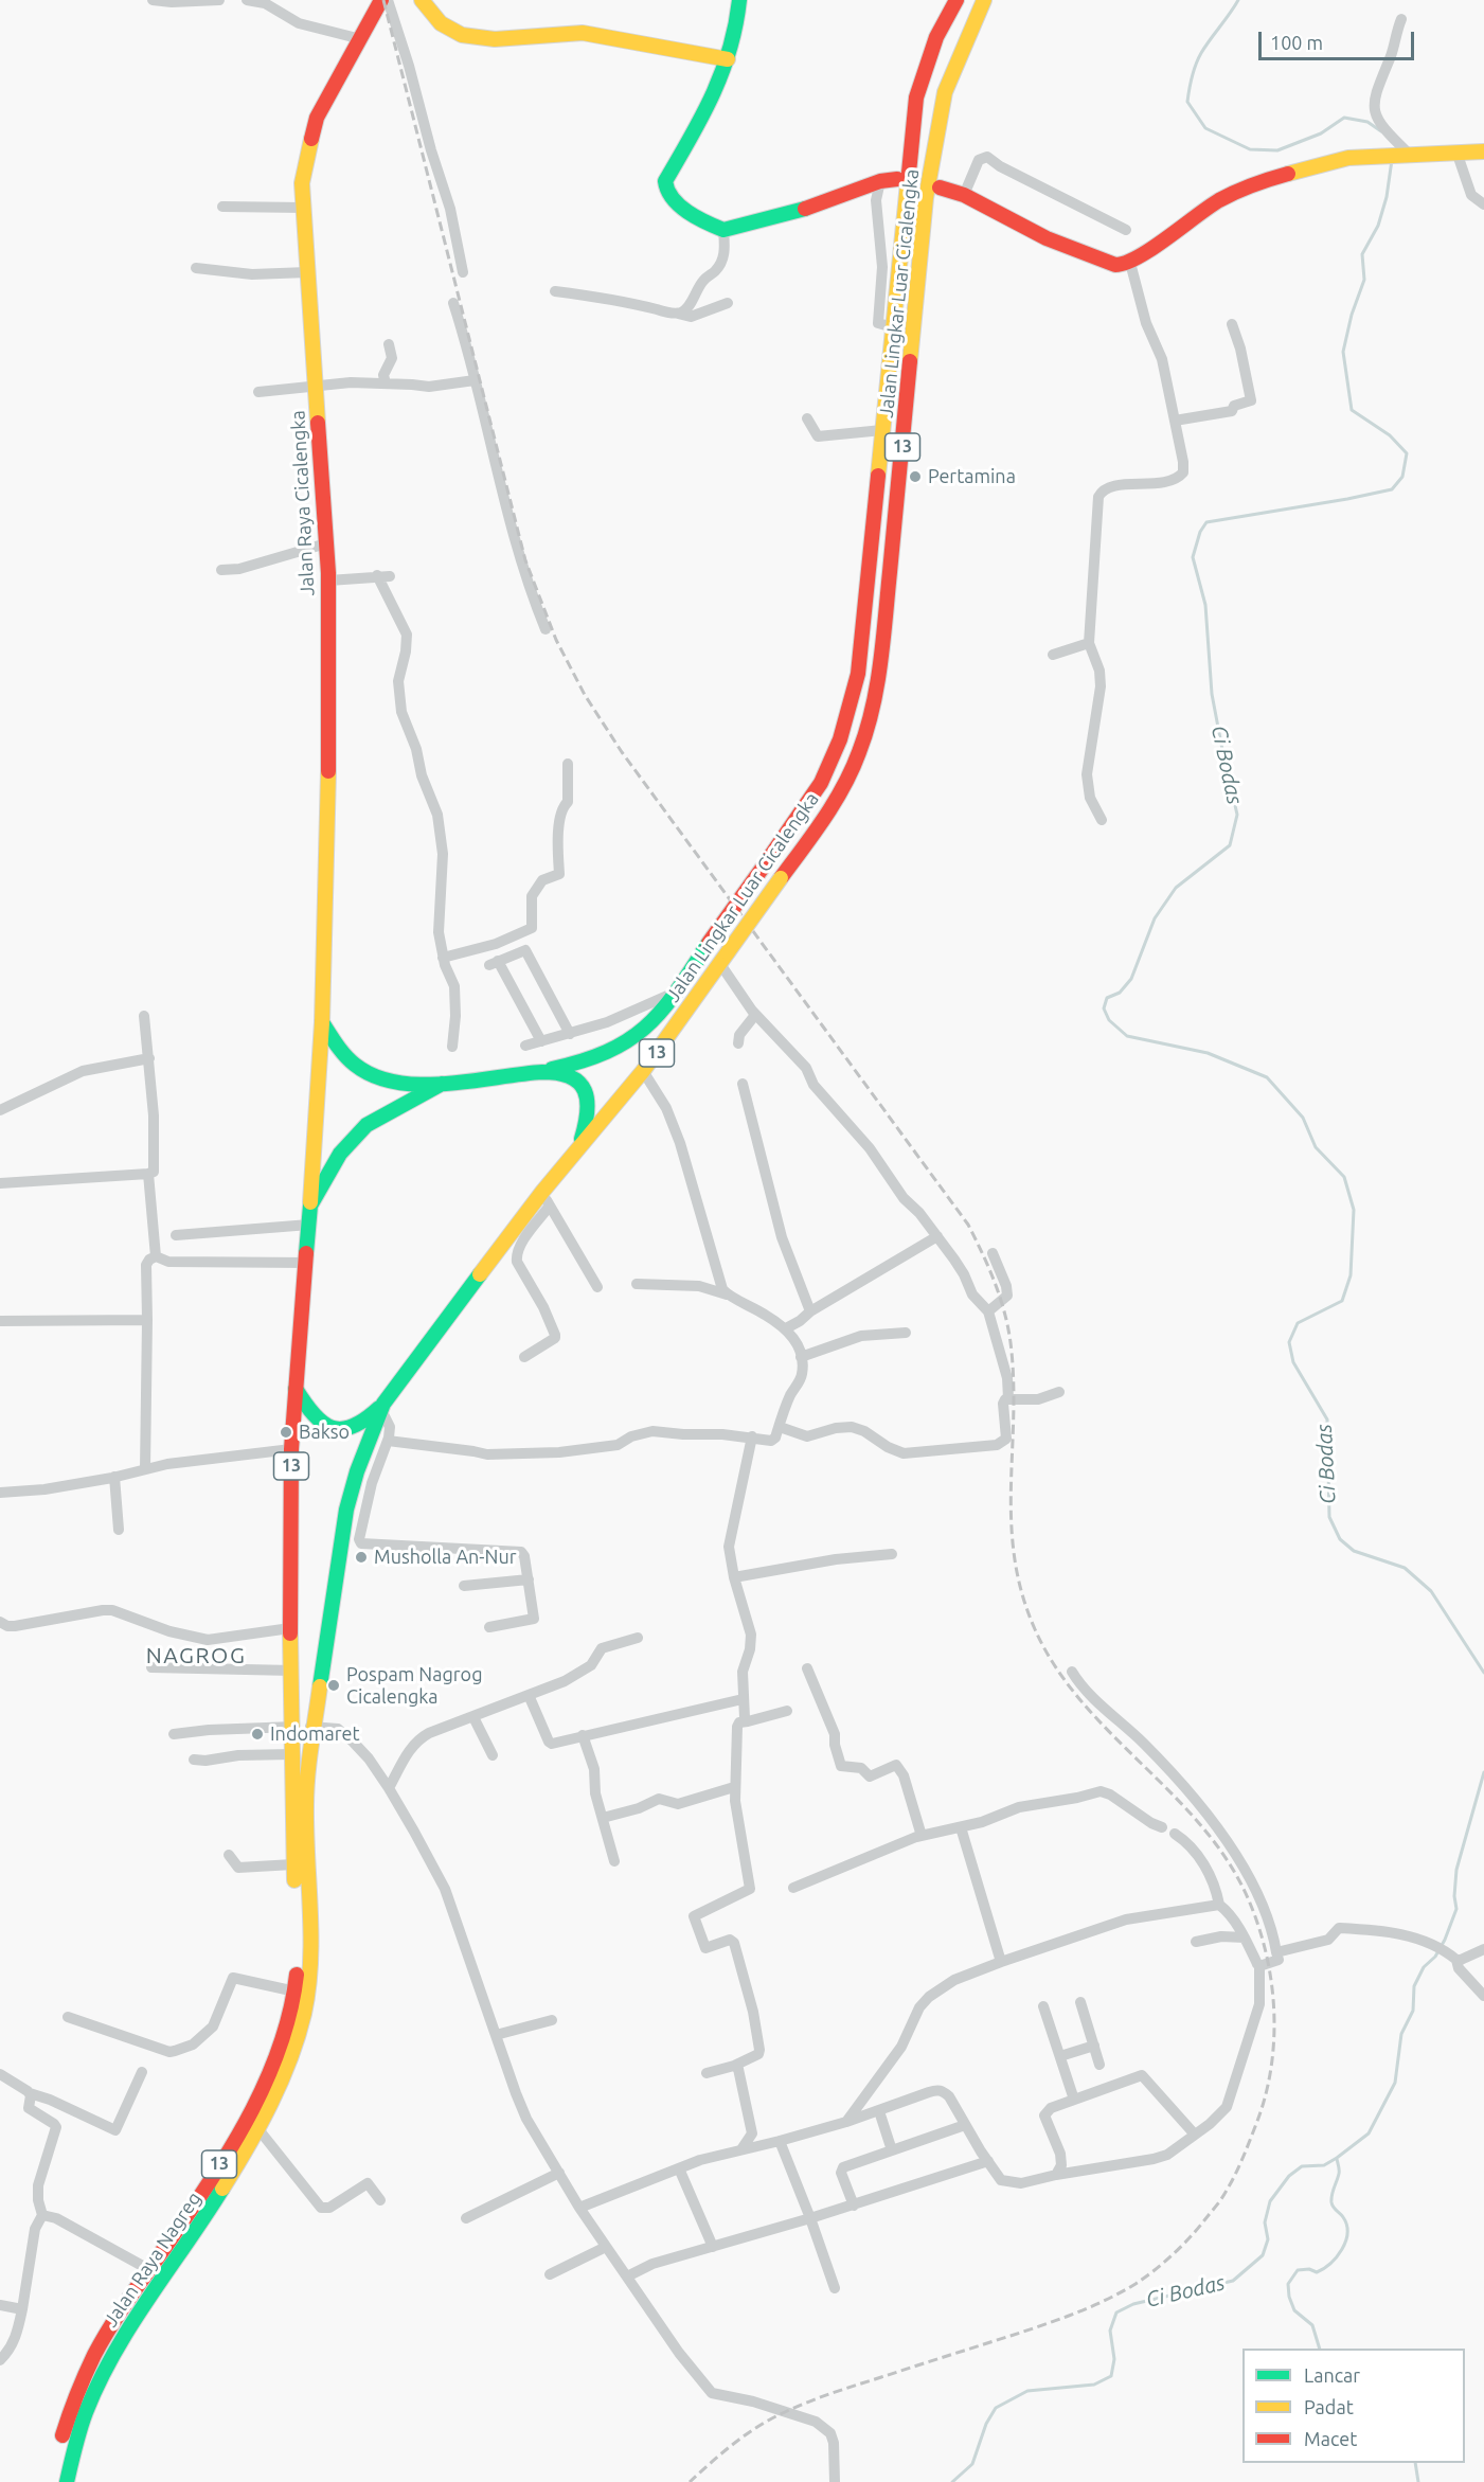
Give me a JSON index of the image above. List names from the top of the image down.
{
  "streets": {
    "main road": [
      "Jalan Lingkar Luar Cicalengka",
      "13",
      "Jalan Raya Cicalengka",
      "Jalan Raya Nagreg"
    ]
  },
  "crossings": [
    ["Jalan Lingkar Luar Cicalengka", "13"],
    ["Jalan Lingkar Luar Cicalengka", "Jalan Raya Nagreg"],
    ["13", "Jalan Raya Cicalengka"]
  ],
  "districts": ["NAGROG"],
  "water": ["Ci Bodas"],
  "places": [
    "Pertamina",
    "Bakso",
    "Musholla An-Nur",
    "Pospam Nagrog Cicalengka",
    "Indomaret"
  ],
  "legend": ["Lancar", "Padat", "Macet"],
  "scale_bar": "100 m"
}
